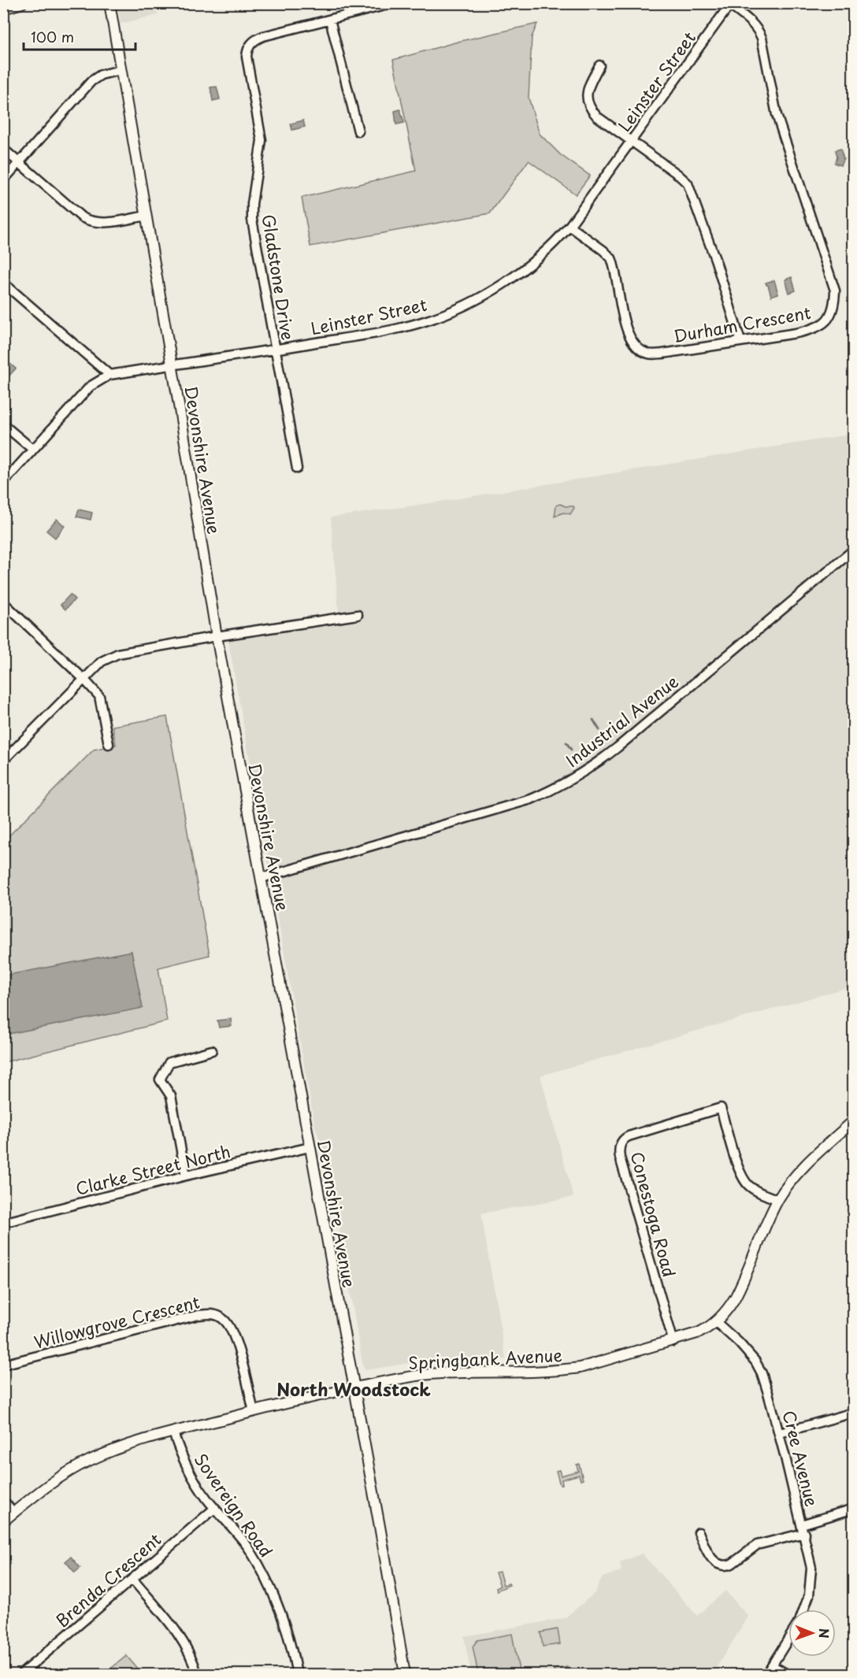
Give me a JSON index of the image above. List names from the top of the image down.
{
  "streets": {
    "main road": ["Devonshire Avenue", "Springbank Avenue"],
    "street": [
      "Leinster Street",
      "Gladstone Drive",
      "Durham Crescent",
      "Industrial Avenue",
      "Clarke Street North",
      "Conestoga Road",
      "Willowgrove Crescent",
      "Cree Avenue",
      "Sovereign Road",
      "Brenda Crescent"
    ]
  },
  "crossings": [
    ["Leinster Street", "Gladstone Drive"],
    ["Leinster Street", "Durham Crescent"],
    ["Leinster Street", "Devonshire Avenue"],
    ["Devonshire Avenue", "Industrial Avenue"],
    ["Devonshire Avenue", "Clarke Street North"],
    ["Devonshire Avenue", "Springbank Avenue"],
    ["Conestoga Road", "Springbank Avenue"],
    ["Willowgrove Crescent", "Springbank Avenue"],
    ["Springbank Avenue", "Cree Avenue"],
    ["Springbank Avenue", "Sovereign Road"],
    ["Sovereign Road", "Brenda Crescent"]
  ],
  "districts": ["North Woodstock"],
  "scale_bar": "100 m",
  "north": "right"
}
